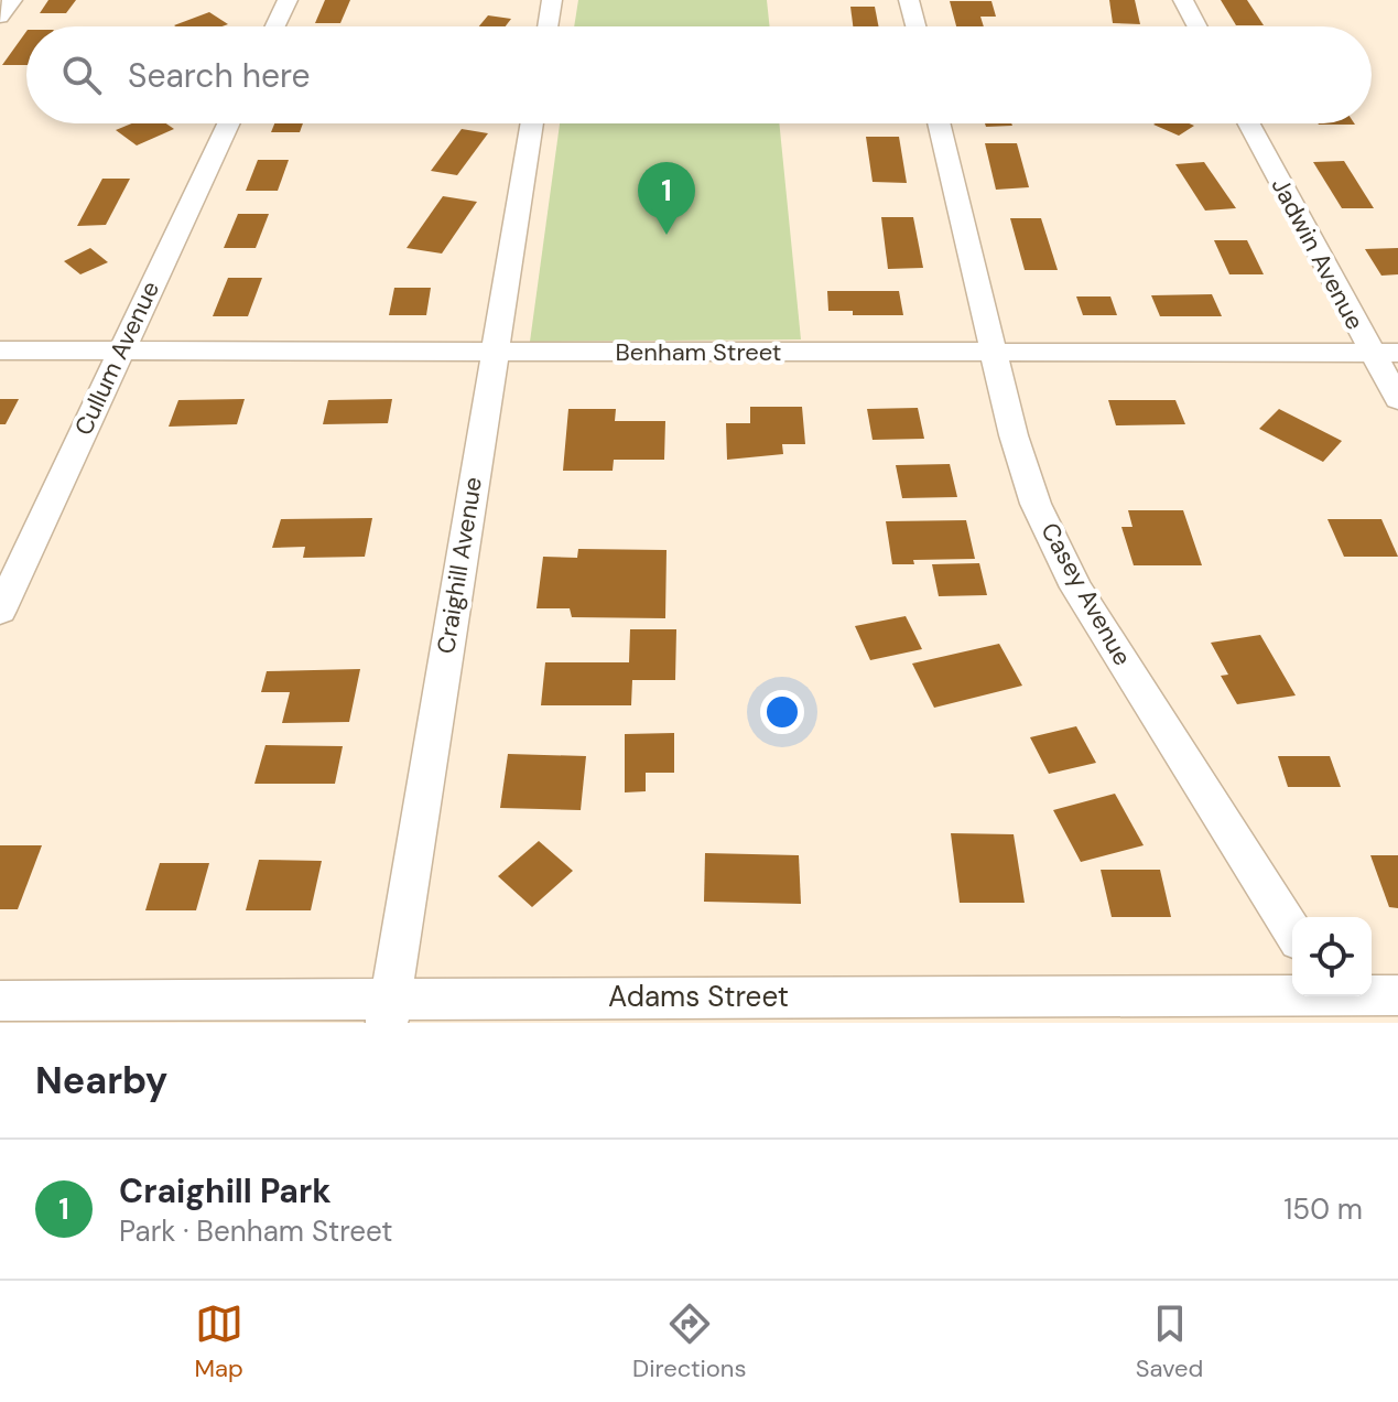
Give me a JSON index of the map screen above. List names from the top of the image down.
{
  "streets": {
    "street": [
      "Jadwin Avenue",
      "Benham Street",
      "Cullum Avenue",
      "Craighill Avenue",
      "Casey Avenue",
      "Adams Street"
    ]
  },
  "crossings": [
    ["Jadwin Avenue", "Benham Street"],
    ["Benham Street", "Cullum Avenue"],
    ["Benham Street", "Craighill Avenue"],
    ["Benham Street", "Casey Avenue"],
    ["Craighill Avenue", "Adams Street"]
  ],
  "page": {
    "search": "Search here",
    "pins": "1",
    "heading": "Nearby",
    "list": [
      {
        "mark": "1",
        "name": "Craighill Park",
        "note": "Park · Benham Street",
        "value": "150 m"
      }
    ],
    "nav": ["Map", "Directions", "Saved"]
  }
}
